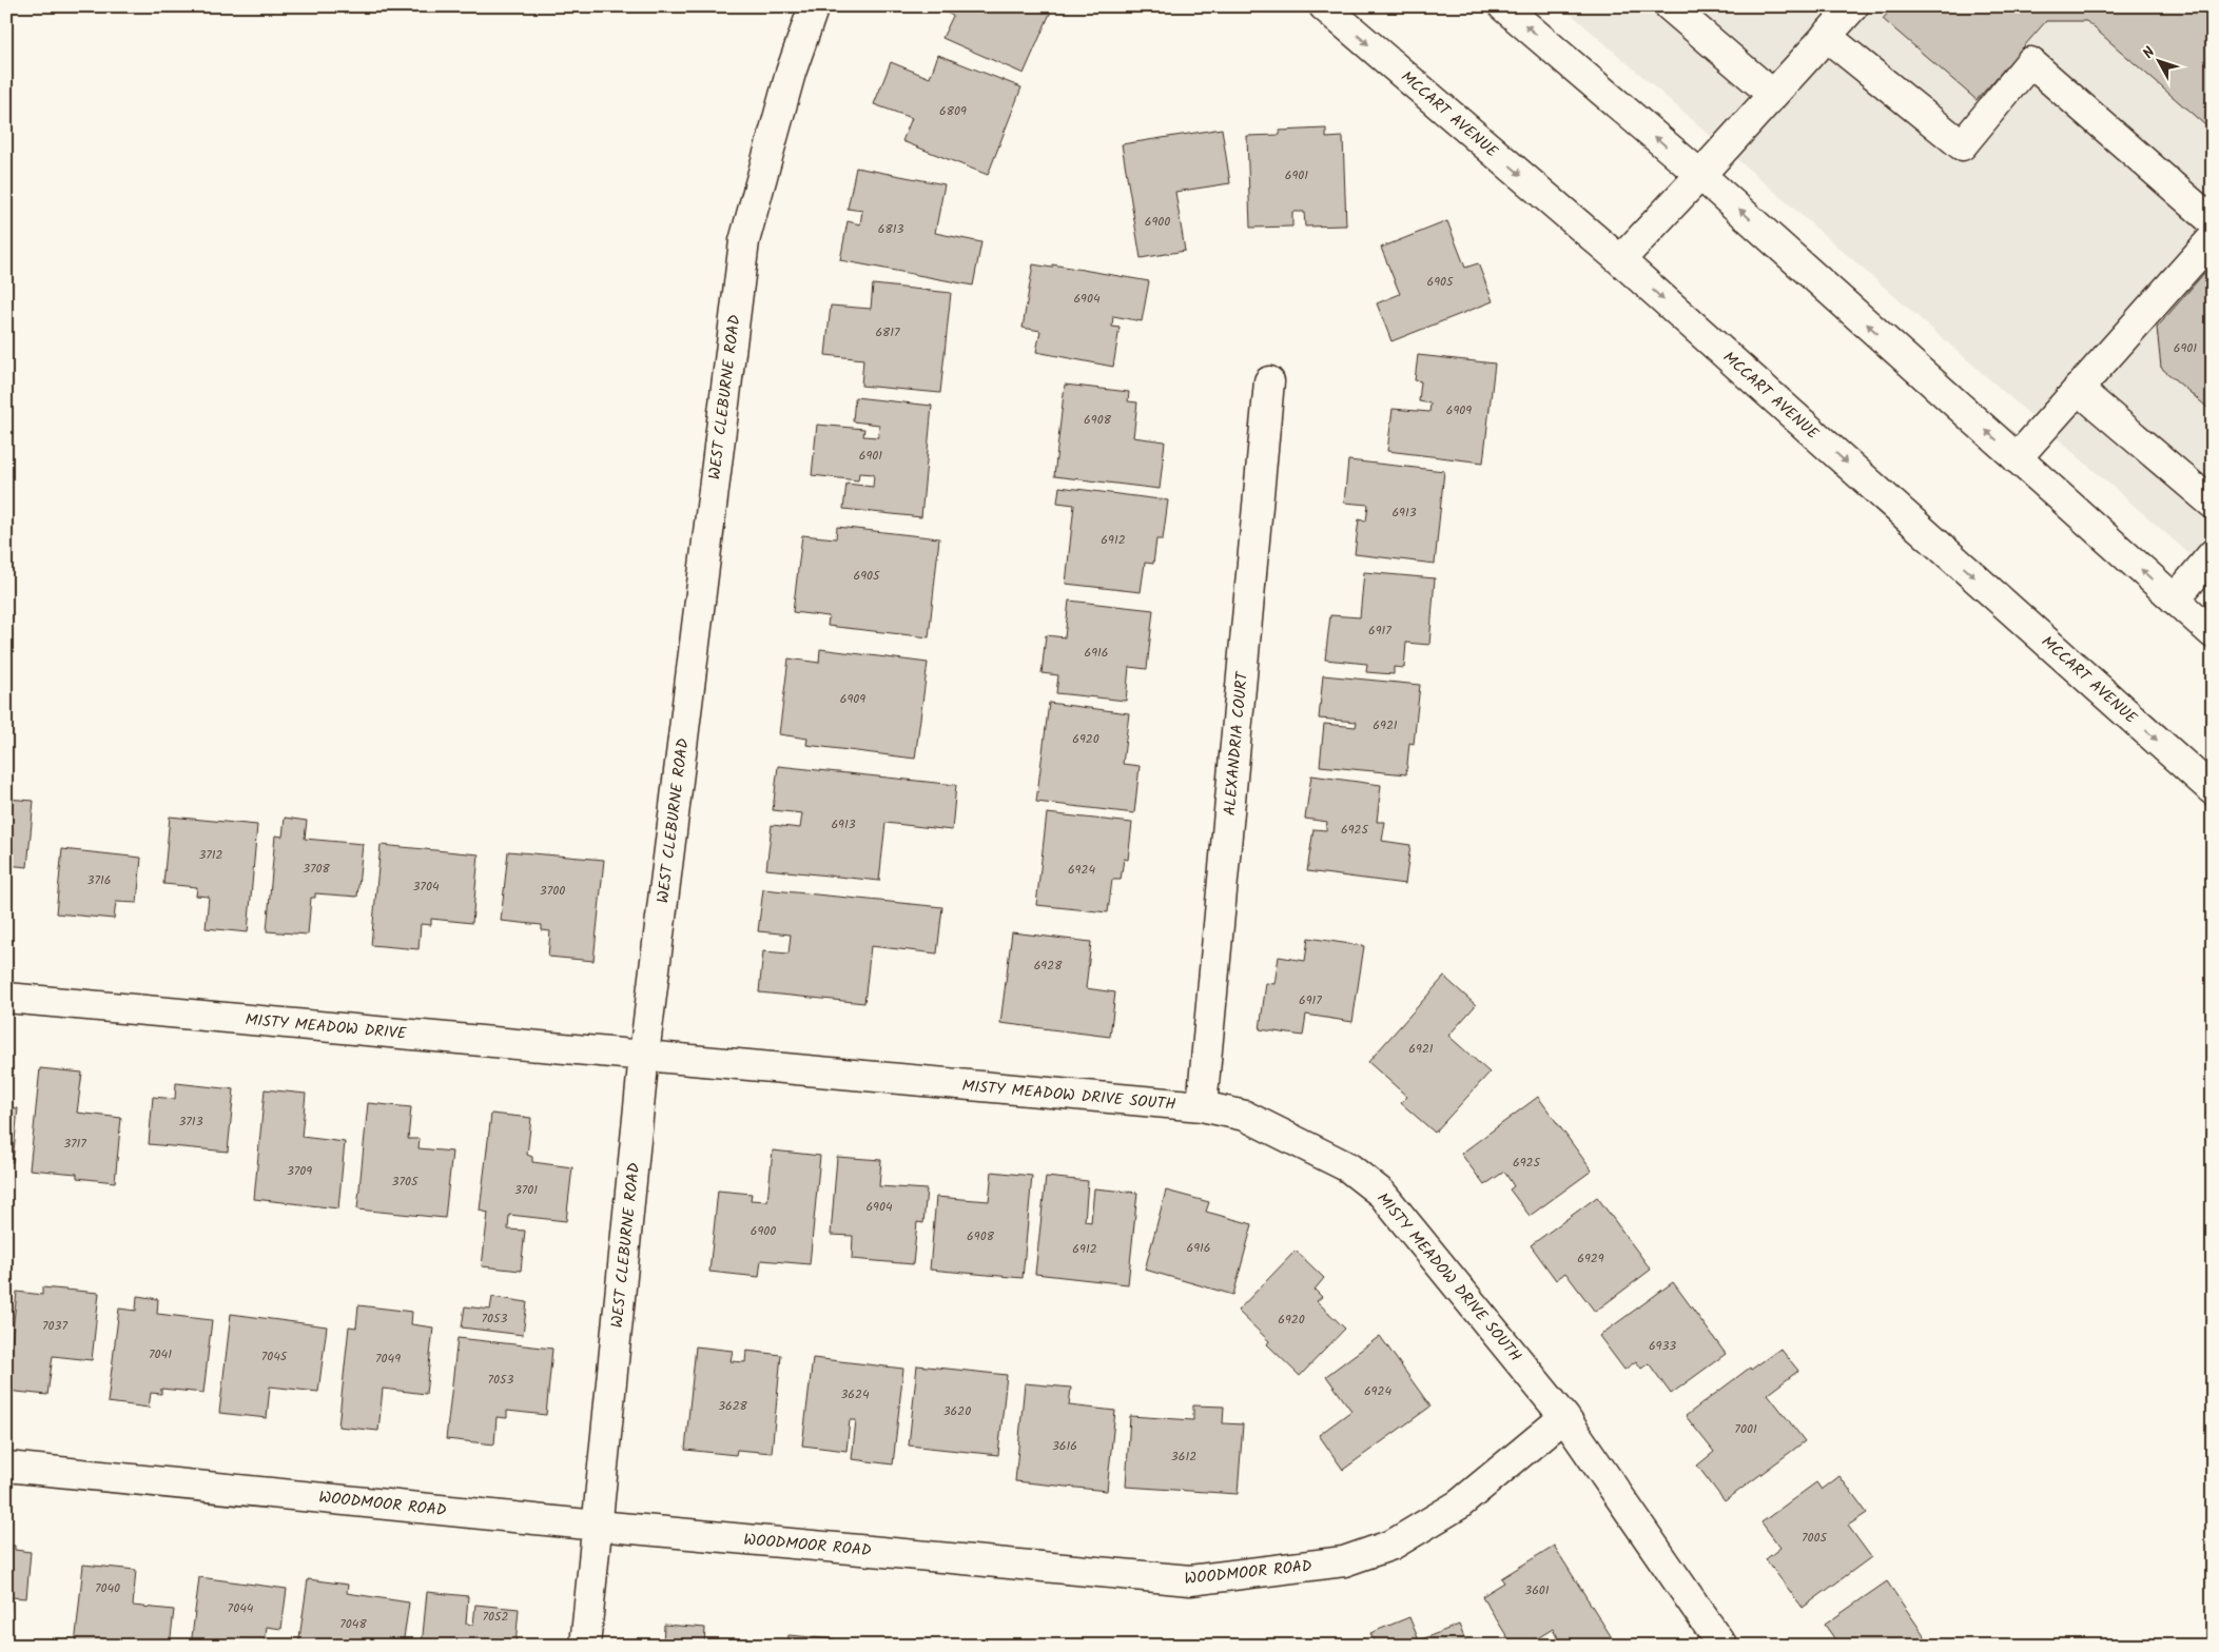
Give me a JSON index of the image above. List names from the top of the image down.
{
  "streets": {
    "street": [
      "MCCART AVENUE",
      "WEST CLEBURNE ROAD",
      "ALEXANDRIA COURT",
      "MISTY MEADOW DRIVE",
      "MISTY MEADOW DRIVE SOUTH",
      "WOODMOOR ROAD"
    ]
  },
  "crossings": [
    ["WEST CLEBURNE ROAD", "MISTY MEADOW DRIVE"],
    ["WEST CLEBURNE ROAD", "MISTY MEADOW DRIVE SOUTH"],
    ["WEST CLEBURNE ROAD", "WOODMOOR ROAD"],
    ["ALEXANDRIA COURT", "MISTY MEADOW DRIVE SOUTH"],
    ["MISTY MEADOW DRIVE", "MISTY MEADOW DRIVE SOUTH"],
    ["MISTY MEADOW DRIVE SOUTH", "WOODMOOR ROAD"]
  ],
  "house_numbers": [
    "6809",
    "6901",
    "6900",
    "6813",
    "6905",
    "6904",
    "6817",
    "6901",
    "6909",
    "6908",
    "6901",
    "6913",
    "6912",
    "6905",
    "6917",
    "6916",
    "6909",
    "6921",
    "6920",
    "6913",
    "6925",
    "3712",
    "3708",
    "6924",
    "3716",
    "3704",
    "3700",
    "6928",
    "6917",
    "6921",
    "3713",
    "3717",
    "6925",
    "3709",
    "3705",
    "3701",
    "6904",
    "6900",
    "6908",
    "6916",
    "6912",
    "6929",
    "7053",
    "6920",
    "7037",
    "6933",
    "7041",
    "7045",
    "7049",
    "7053",
    "6924",
    "3624",
    "3628",
    "3620",
    "7001",
    "3616",
    "3612",
    "7005",
    "7040",
    "3601",
    "7044",
    "7052",
    "7048"
  ],
  "north": "top left"
}
